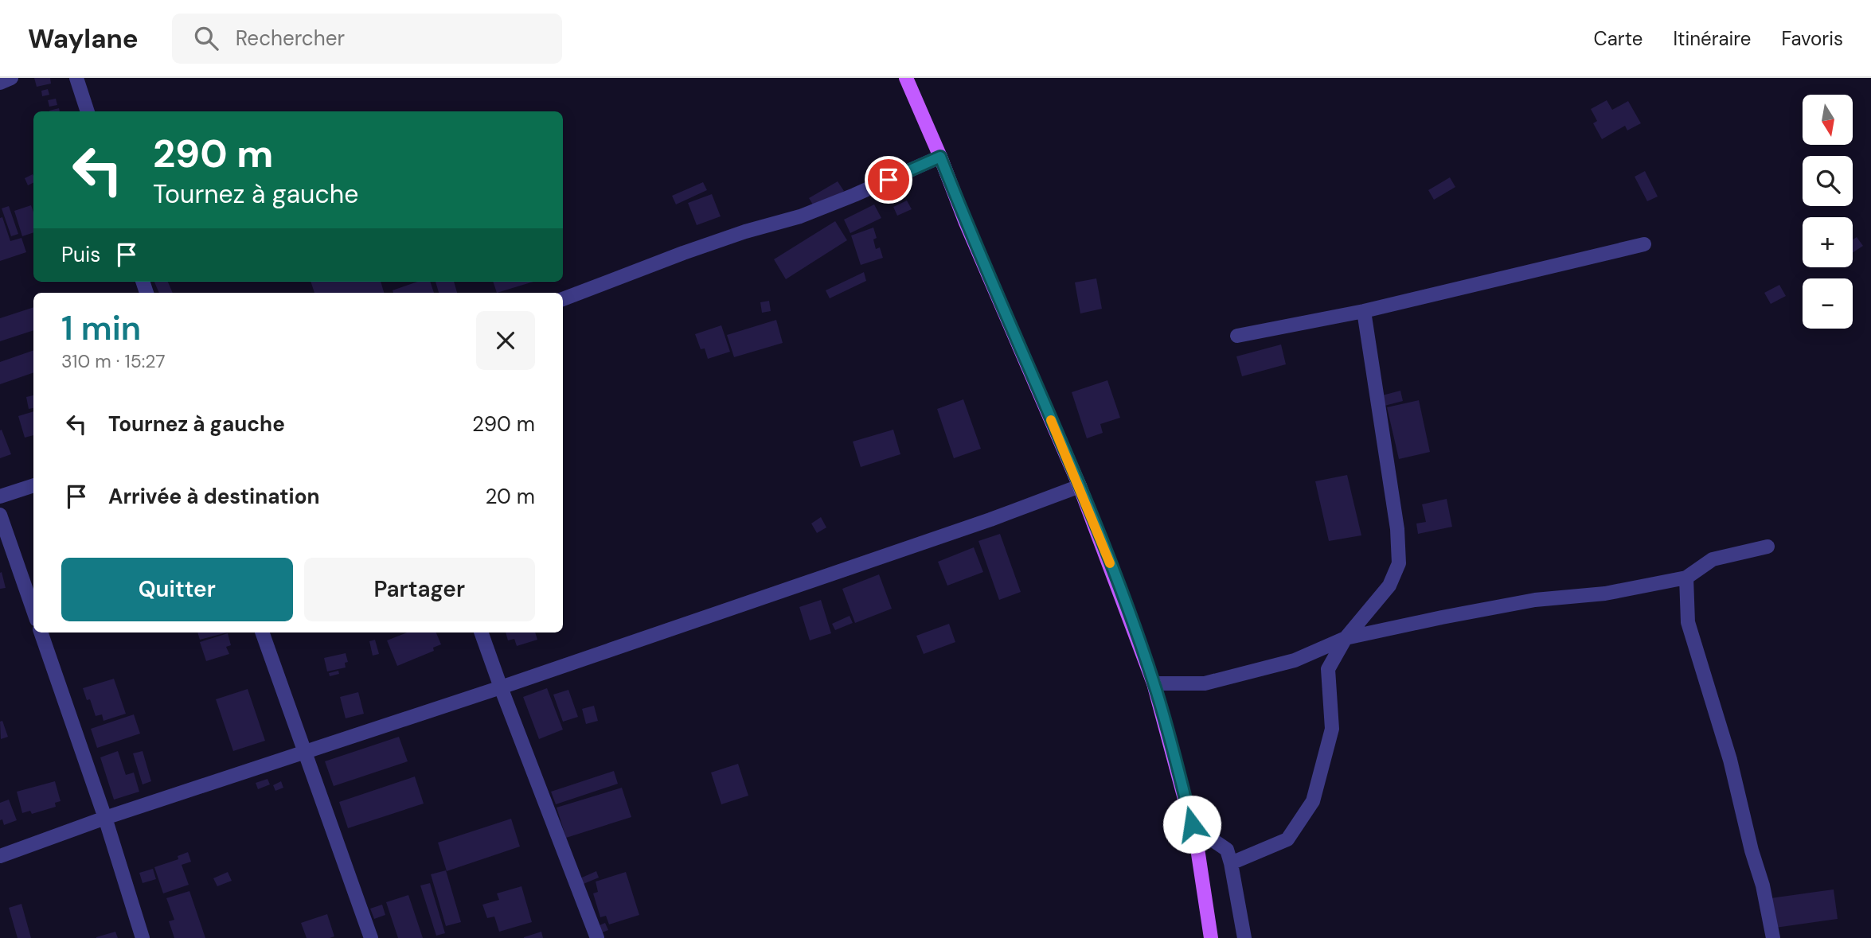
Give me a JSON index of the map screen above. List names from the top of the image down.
{
  "north": "bottom",
  "page": {
    "header": "Waylane",
    "search": "Rechercher",
    "nav": ["Carte", "Itinéraire", "Favoris"],
    "map_buttons": ["+", "−"],
    "turn": ["290 m", "Tournez à gauche"],
    "then": "Puis",
    "heading": ["1 min", "310 m · 15:27"],
    "list": [
      {
        "name": "Tournez à gauche",
        "value": "290 m"
      },
      {
        "name": "Arrivée à destination",
        "value": "20 m"
      }
    ],
    "buttons": ["Quitter", "Partager"]
  }
}
